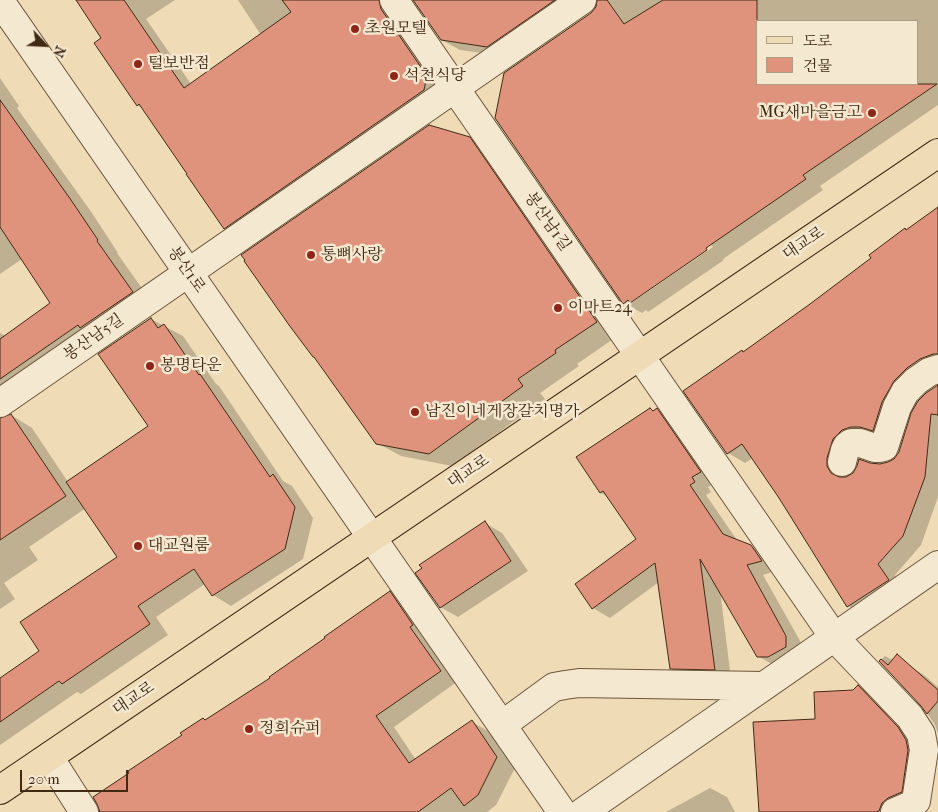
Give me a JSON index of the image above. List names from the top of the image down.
{
  "streets": {
    "main road": ["대교로"],
    "street": ["봉산남1길", "봉산1로", "봉산남5길"]
  },
  "crossings": [
    ["봉산남1길", "대교로"],
    ["대교로", "봉산1로"],
    ["봉산1로", "봉산남5길"]
  ],
  "places": [
    "초원모텔",
    "털보반점",
    "석천식당",
    "MG새마을금고",
    "통뼈사랑",
    "이마트24",
    "봉명타운",
    "남진이네게장갈치명가",
    "대교원룸",
    "정희슈퍼"
  ],
  "legend": ["도로", "건물"],
  "scale_bar": "20 m",
  "north": "bottom right"
}
